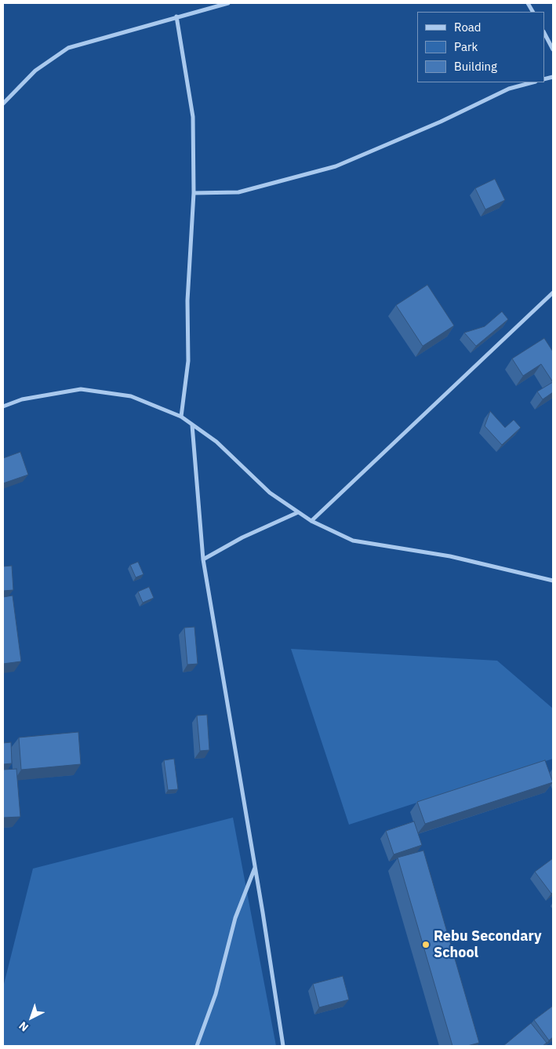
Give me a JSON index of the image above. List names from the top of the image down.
{
  "places": ["Rebu Secondary School"],
  "legend": ["Road", "Park", "Building"],
  "north": "bottom left"
}
